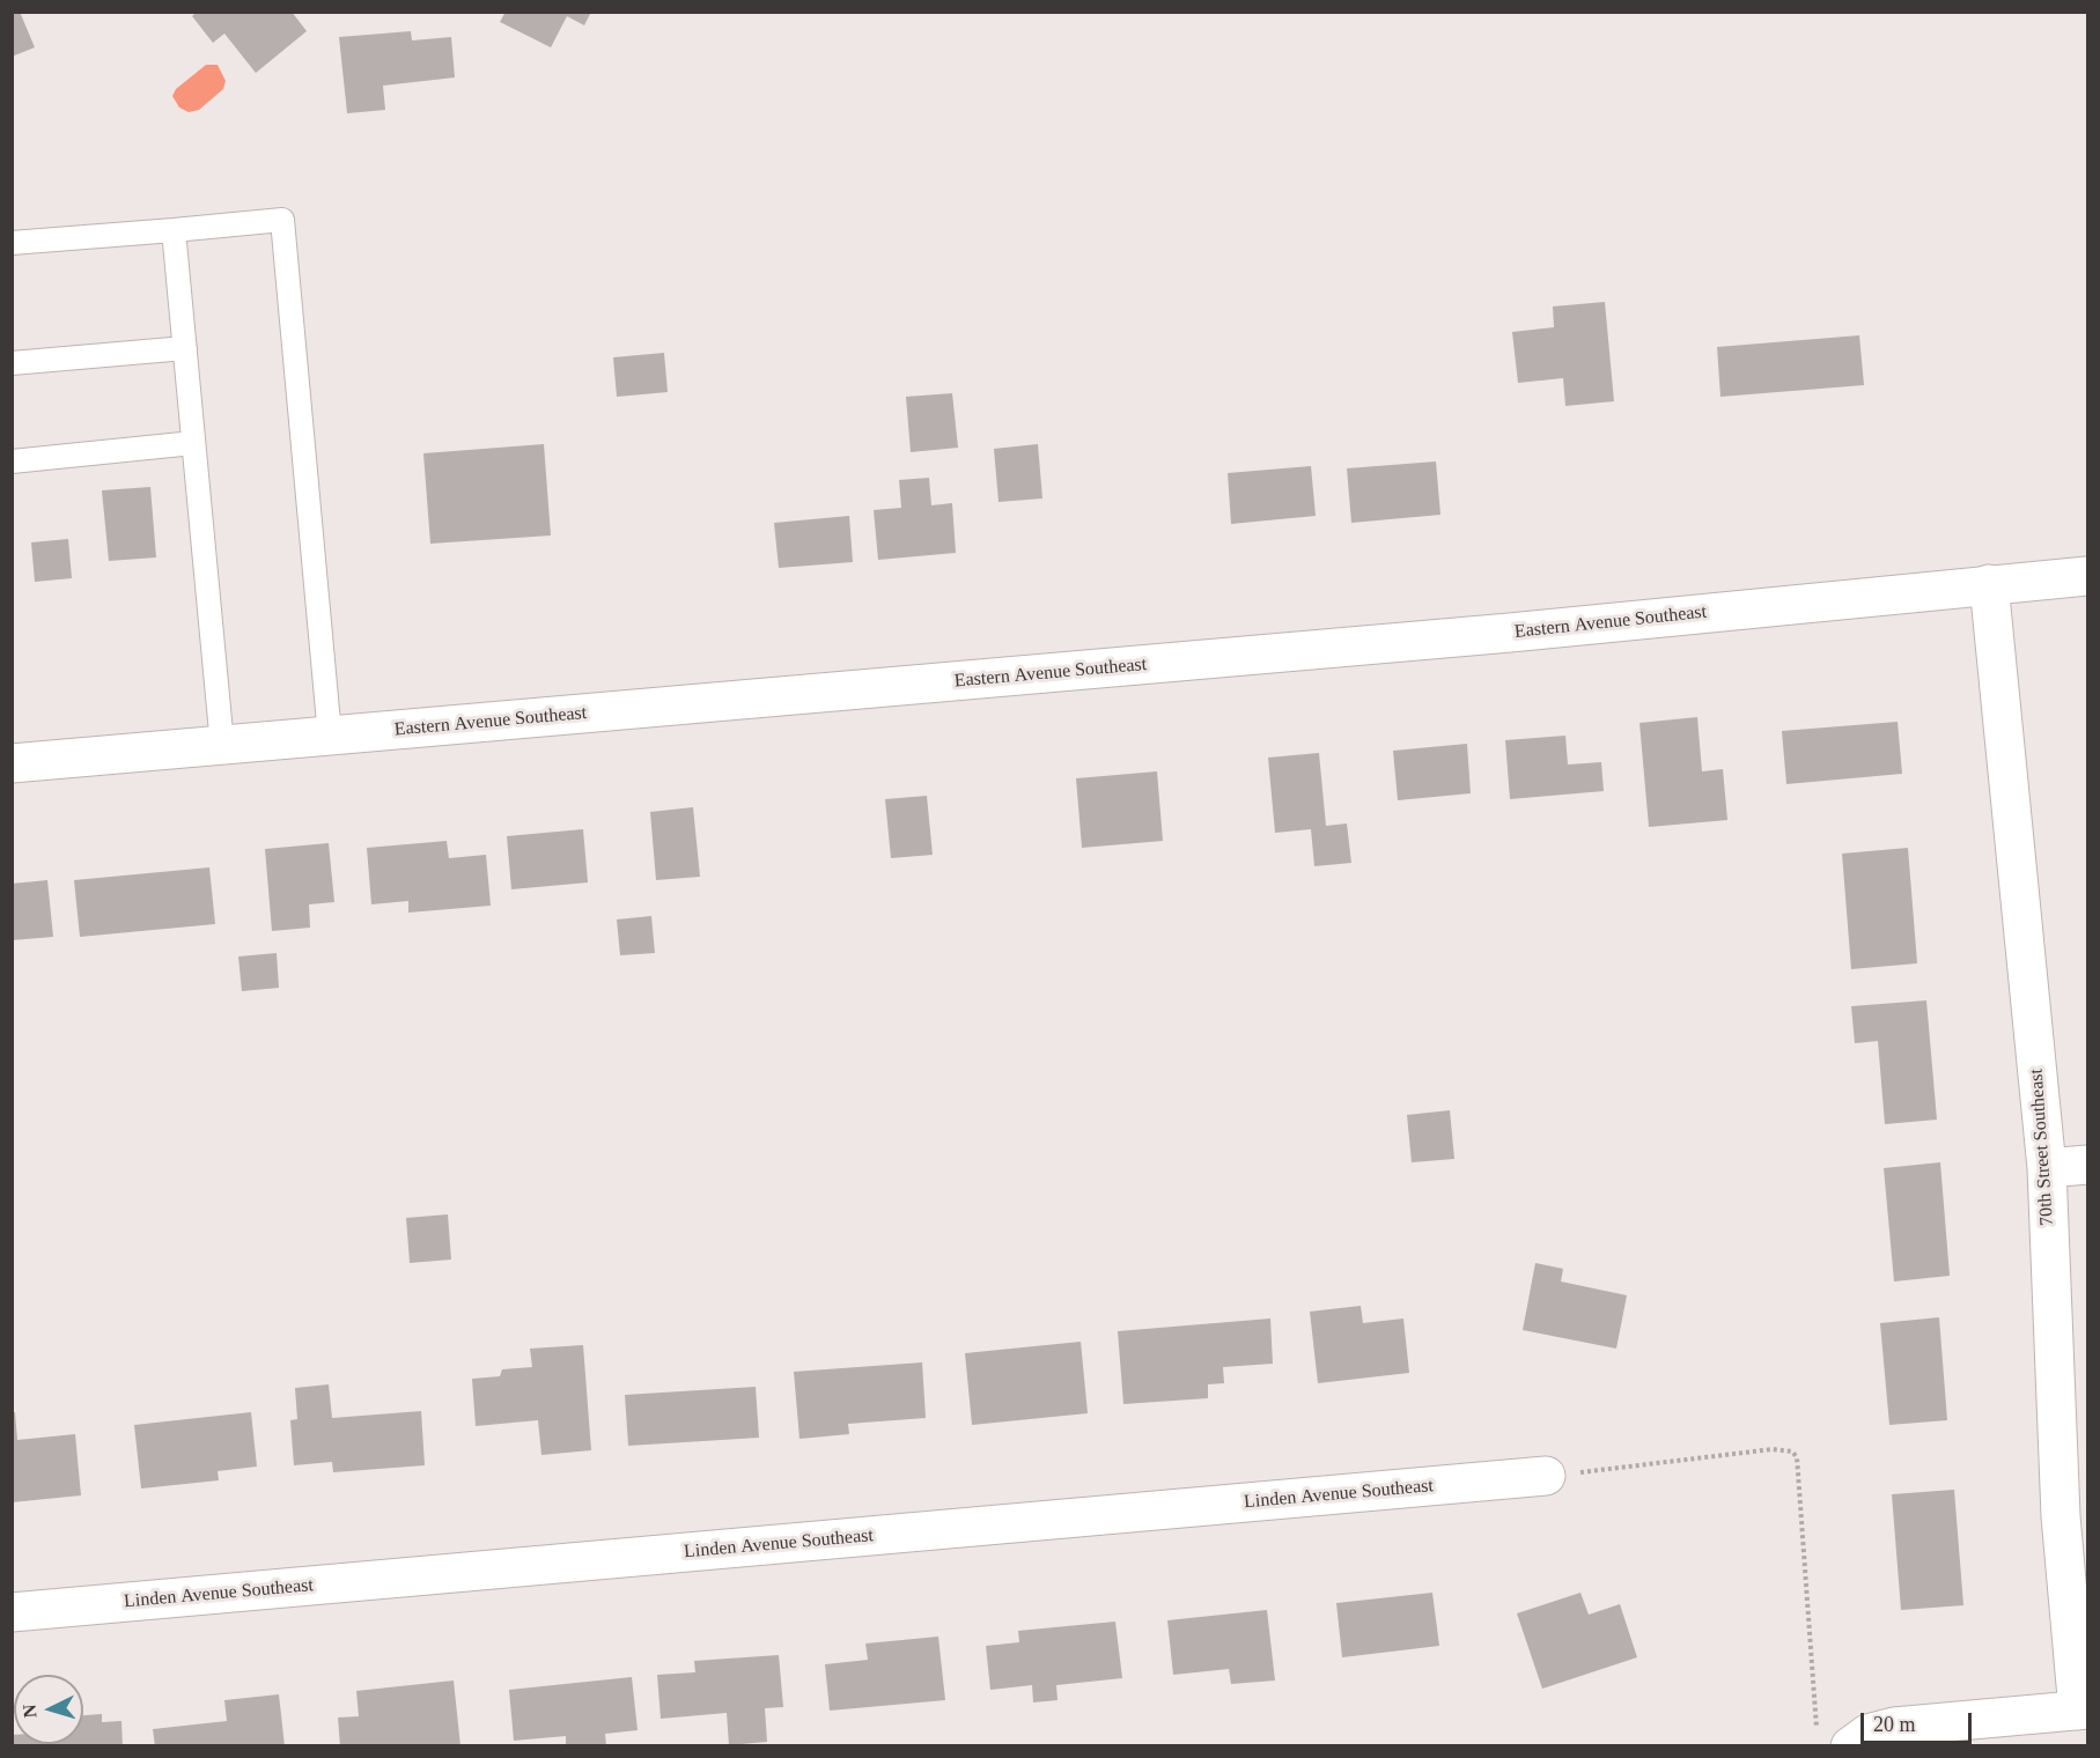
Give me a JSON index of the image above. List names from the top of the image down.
{
  "streets": {
    "street": ["Eastern Avenue Southeast", "70th Street Southeast", "Linden Avenue Southeast"]
  },
  "crossings": [
    ["Eastern Avenue Southeast", "70th Street Southeast"]
  ],
  "scale_bar": "20 m",
  "north": "left"
}
